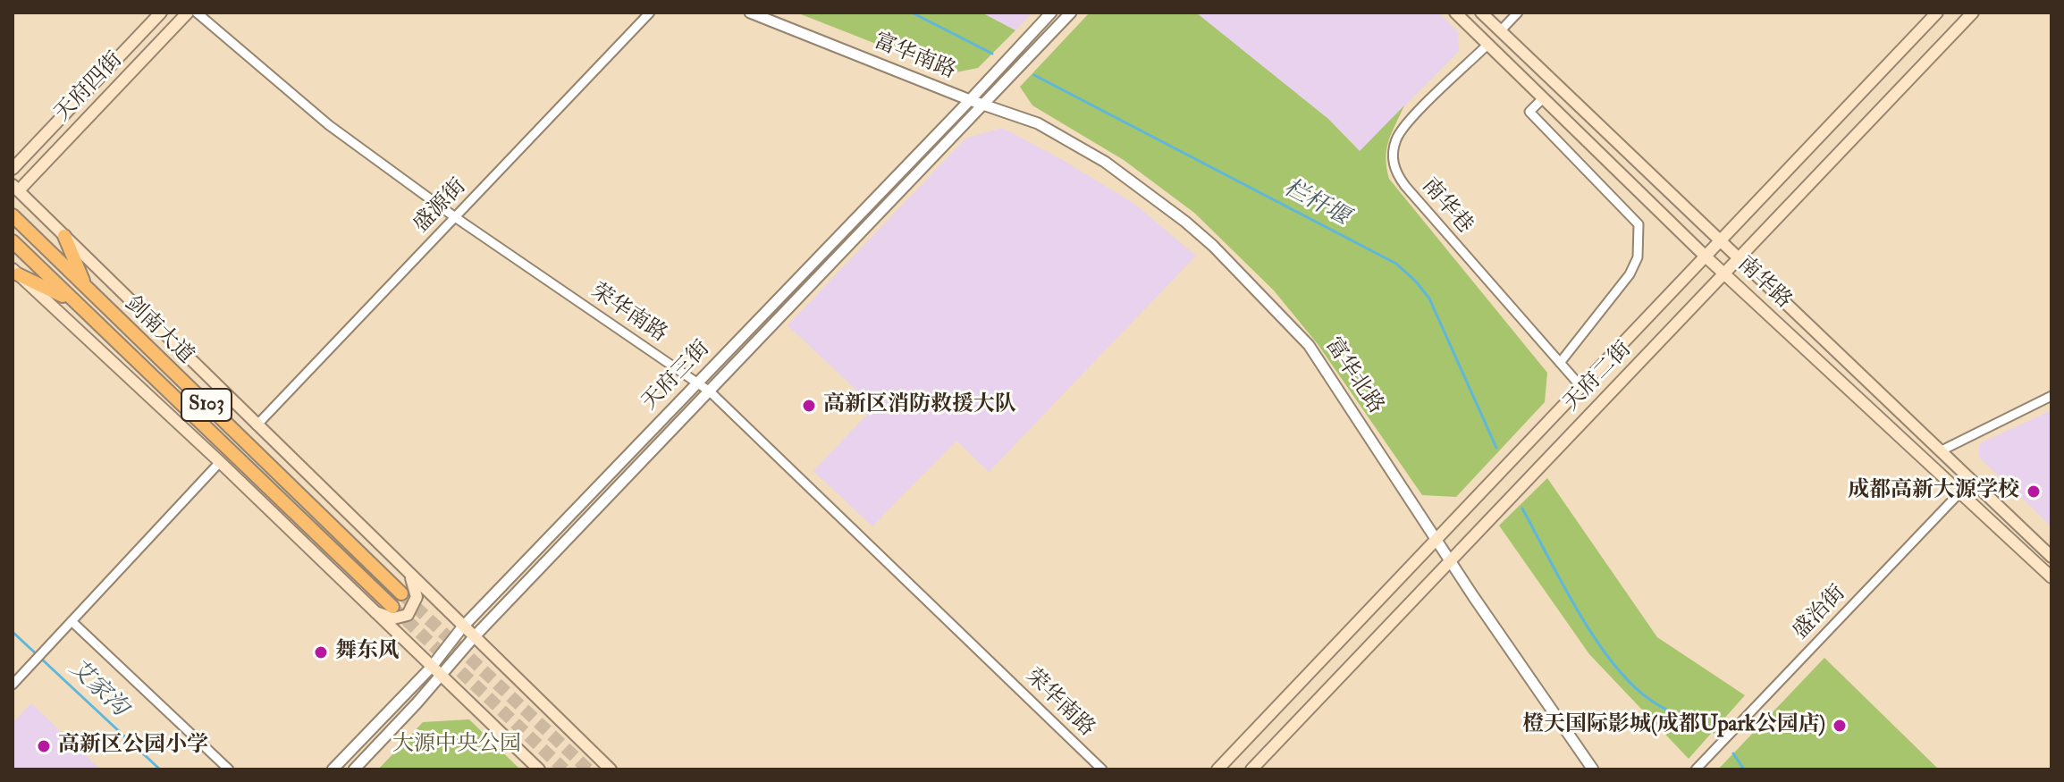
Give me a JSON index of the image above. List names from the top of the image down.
{
  "streets": {
    "highway": ["剑南大道", "S103"],
    "main road": ["天府四街", "南华路", "天府二街"],
    "street": [
      "富华南路",
      "盛源街",
      "南华巷",
      "荣华南路",
      "天府三街",
      "富华北路",
      "盛治街"
    ]
  },
  "crossings": [
    ["富华南路", "天府三街"],
    ["富华南路", "富华北路"],
    ["盛源街", "荣华南路"],
    ["南华巷", "南华路"],
    ["南华巷", "天府二街"],
    ["南华路", "天府二街"],
    ["南华路", "盛治街"],
    ["荣华南路", "天府三街"],
    ["天府三街", "富华北路"],
    ["富华北路", "天府二街"]
  ],
  "water": ["栏杆堰", "艾家沟"],
  "parks": ["大源中央公园"],
  "places": [
    "高新区消防救援大队",
    "成都高新大源学校",
    "舞东风",
    "橙天国际影城(成都Upark公园店)",
    "高新区公园小学"
  ]
}
